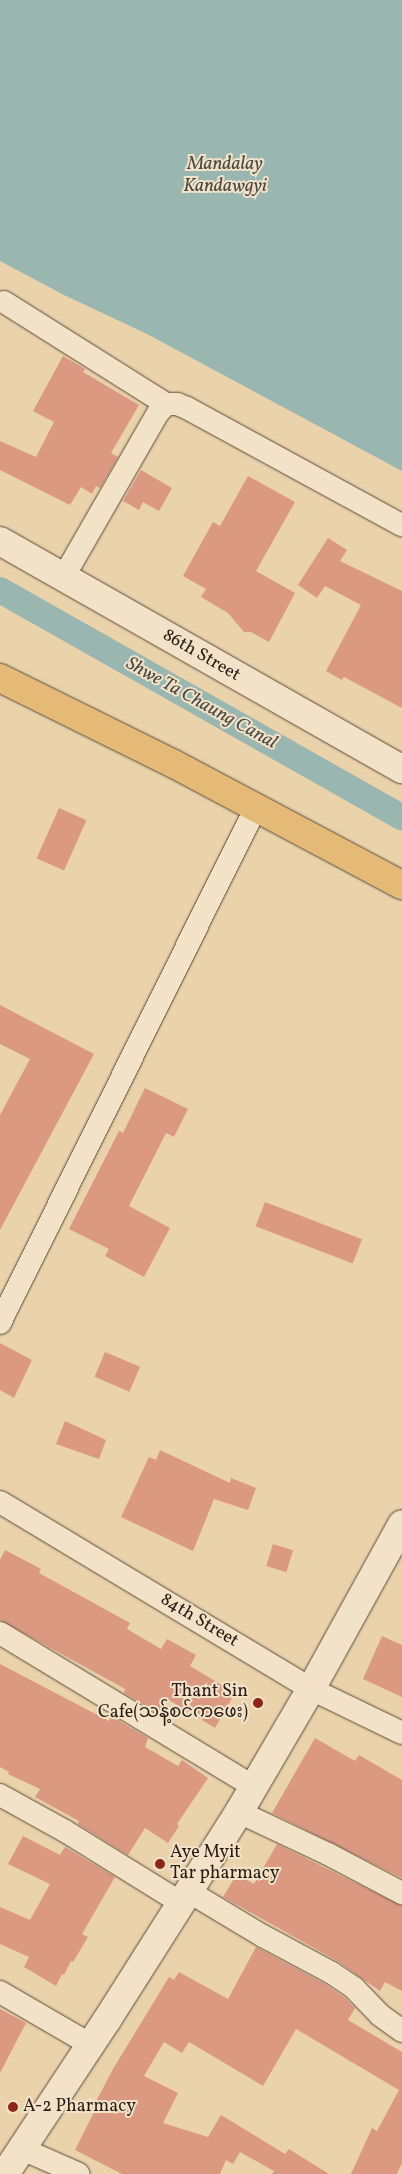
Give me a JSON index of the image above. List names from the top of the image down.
{
  "streets": {
    "street": ["86th Street", "84th Street"]
  },
  "water": ["Mandalay Kandawgyi", "Shwe Ta Chaung Canal"],
  "places": ["Thant Sin Cafe(သန့်စင်ကဖေး)", "Aye Myit Tar pharmacy", "A-2 Pharmacy"]
}
